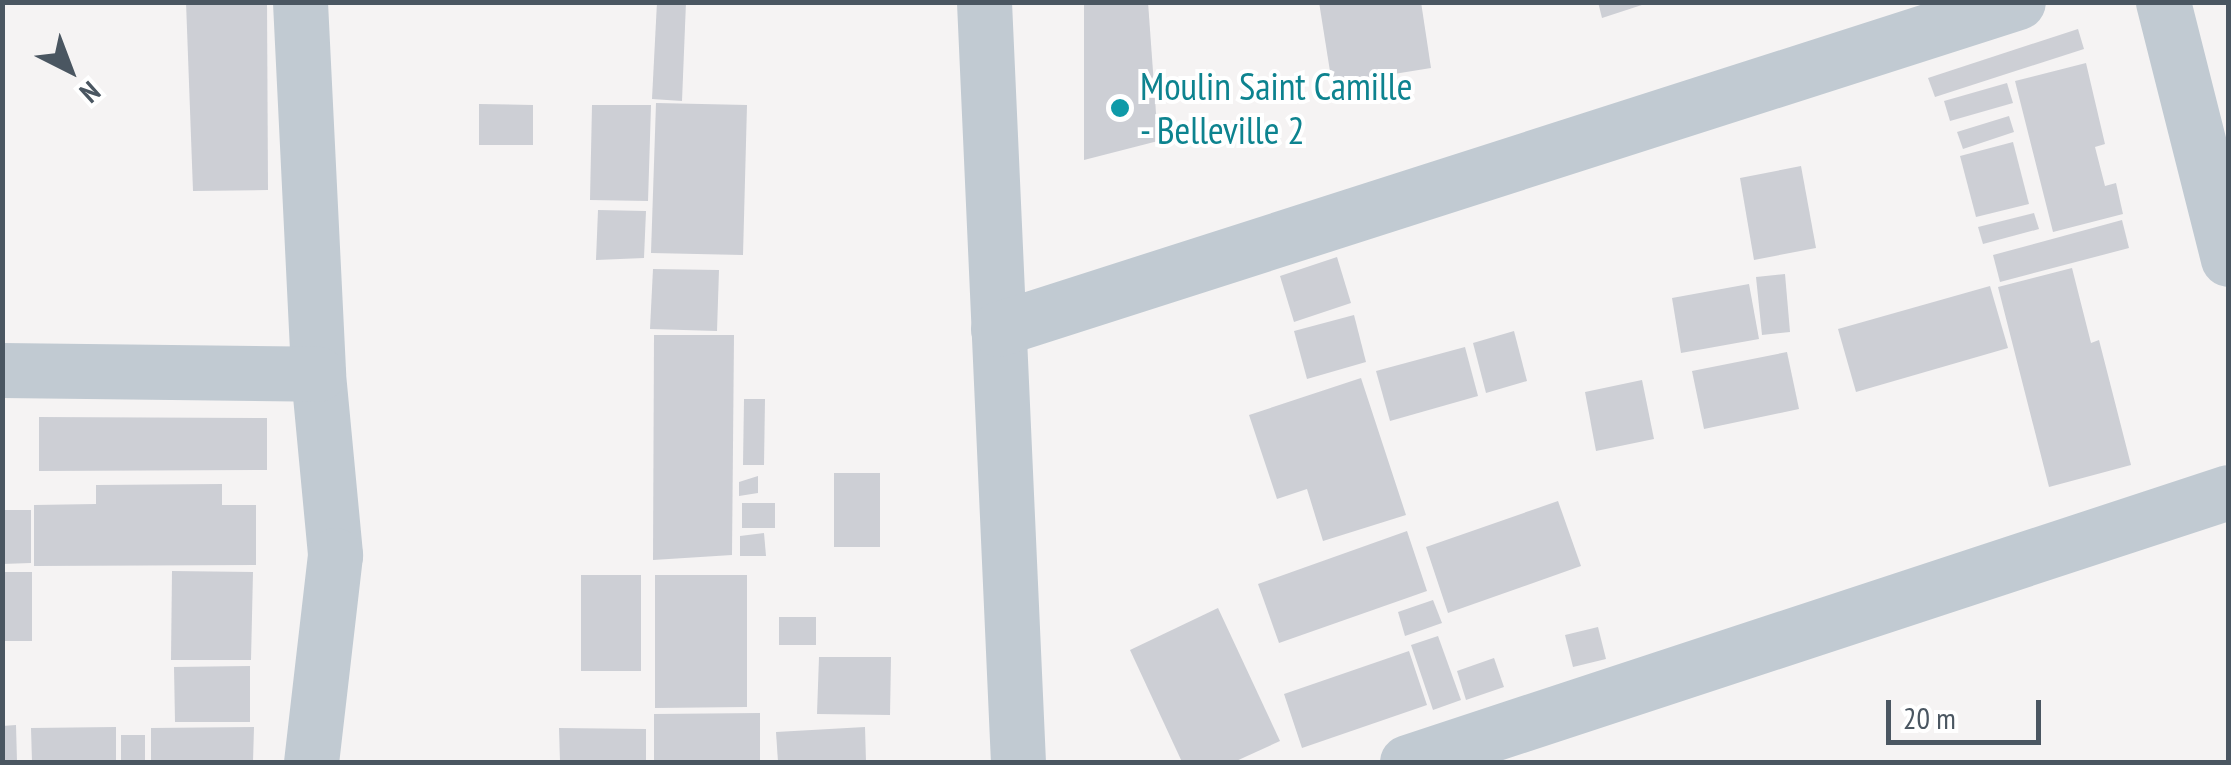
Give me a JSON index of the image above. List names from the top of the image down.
{
  "places": ["Moulin Saint Camille - Belleville 2"],
  "scale_bar": "20 m",
  "north": "bottom right"
}
